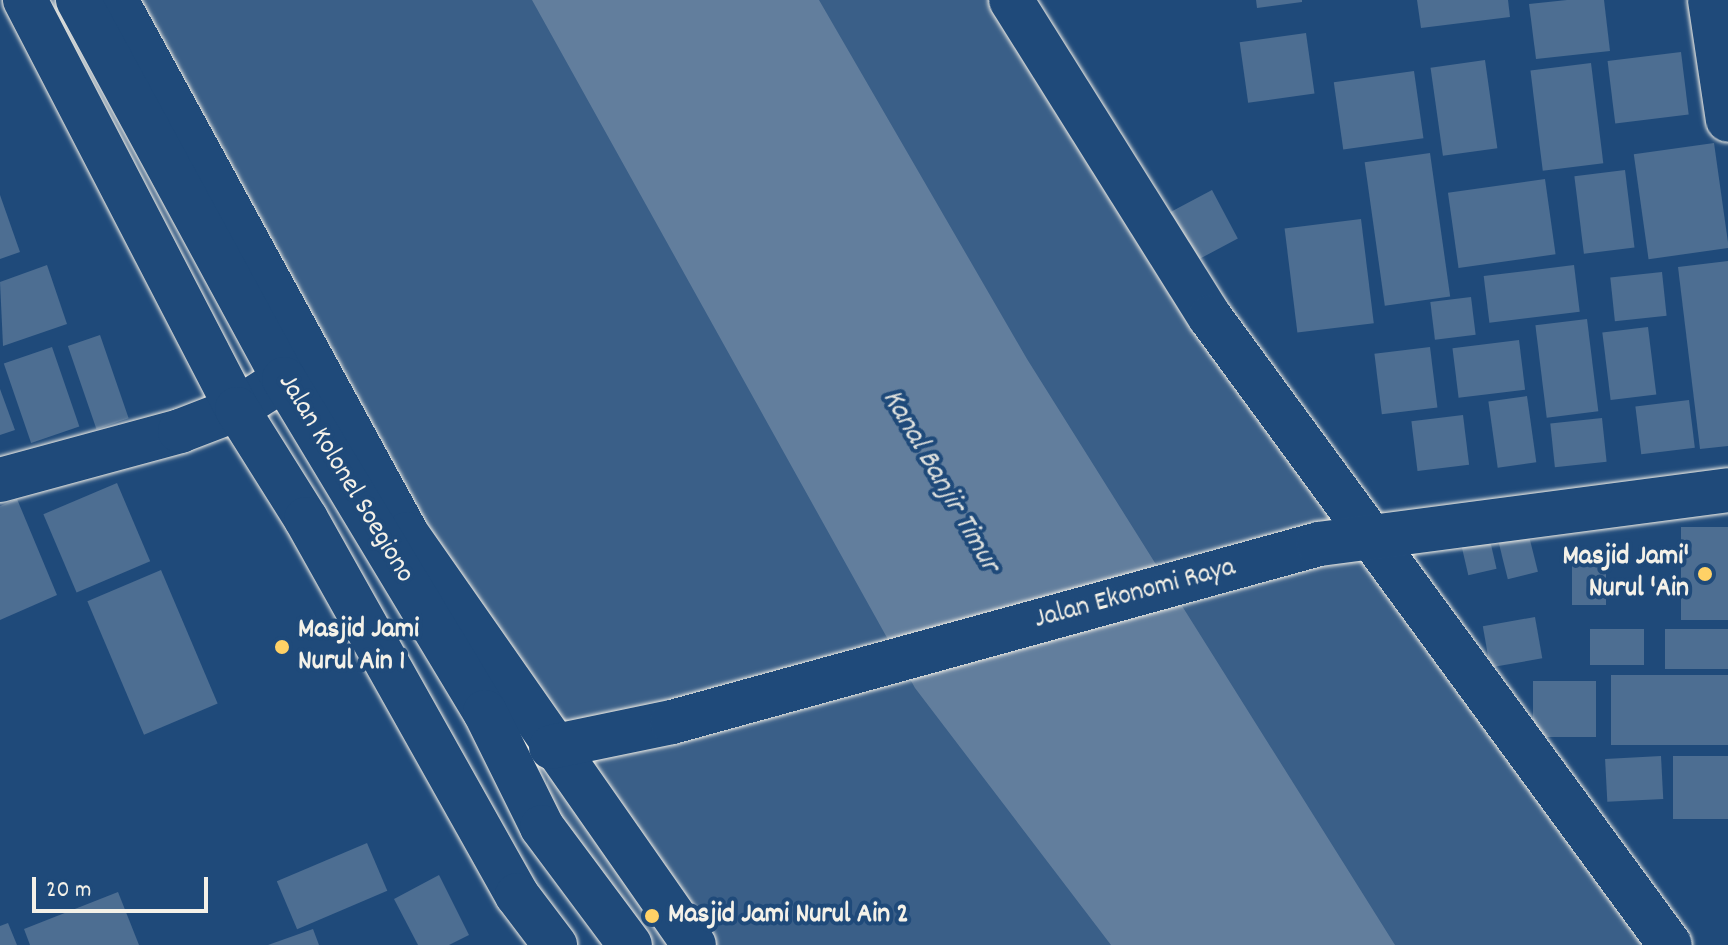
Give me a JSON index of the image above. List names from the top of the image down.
{
  "streets": {
    "street": ["Jalan Kolonel Soegiono", "Jalan Ekonomi Raya"]
  },
  "water": ["Kanal Banjir Timur"],
  "places": ["Masjid Jami' Nurul 'Ain", "Masjid Jami Nurul Ain 1", "Masjid Jami Nurul Ain 2"],
  "scale_bar": "20 m"
}
